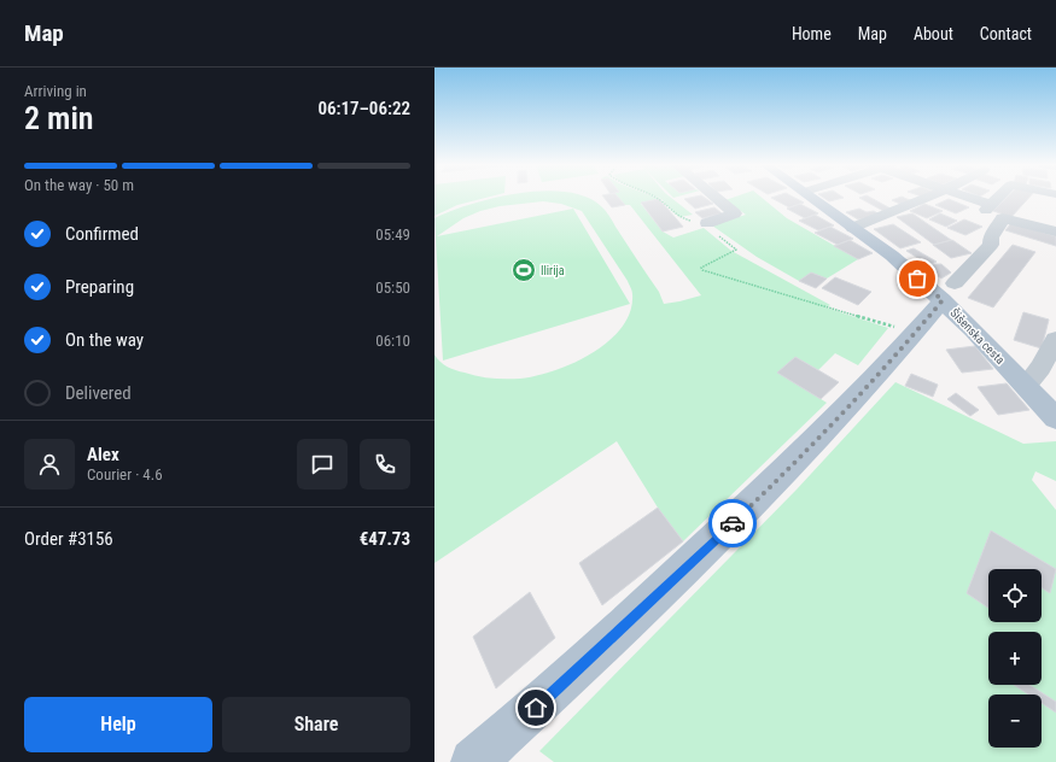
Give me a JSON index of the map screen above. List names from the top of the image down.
{
  "streets": {
    "main road": ["Šišenska cesta"]
  },
  "places": {
    "sports": ["Ilirija"]
  },
  "page": {
    "header": "Map",
    "nav": [
      "Home",
      "Map",
      "About",
      "Contact"
    ],
    "heading": ["2 min", "Arriving in", "06:17–06:22"],
    "panel": [
      "Alex",
      "Courier · 4.6",
      "Order #3156",
      "€47.73"
    ],
    "bar": "On the way · 50 m",
    "list": [
      ["Confirmed", "05:49"],
      ["Preparing", "05:50"],
      ["On the way", "06:10"],
      "Delivered"
    ],
    "map_buttons": ["+", "−"],
    "buttons": ["Help", "Share"]
  }
}
